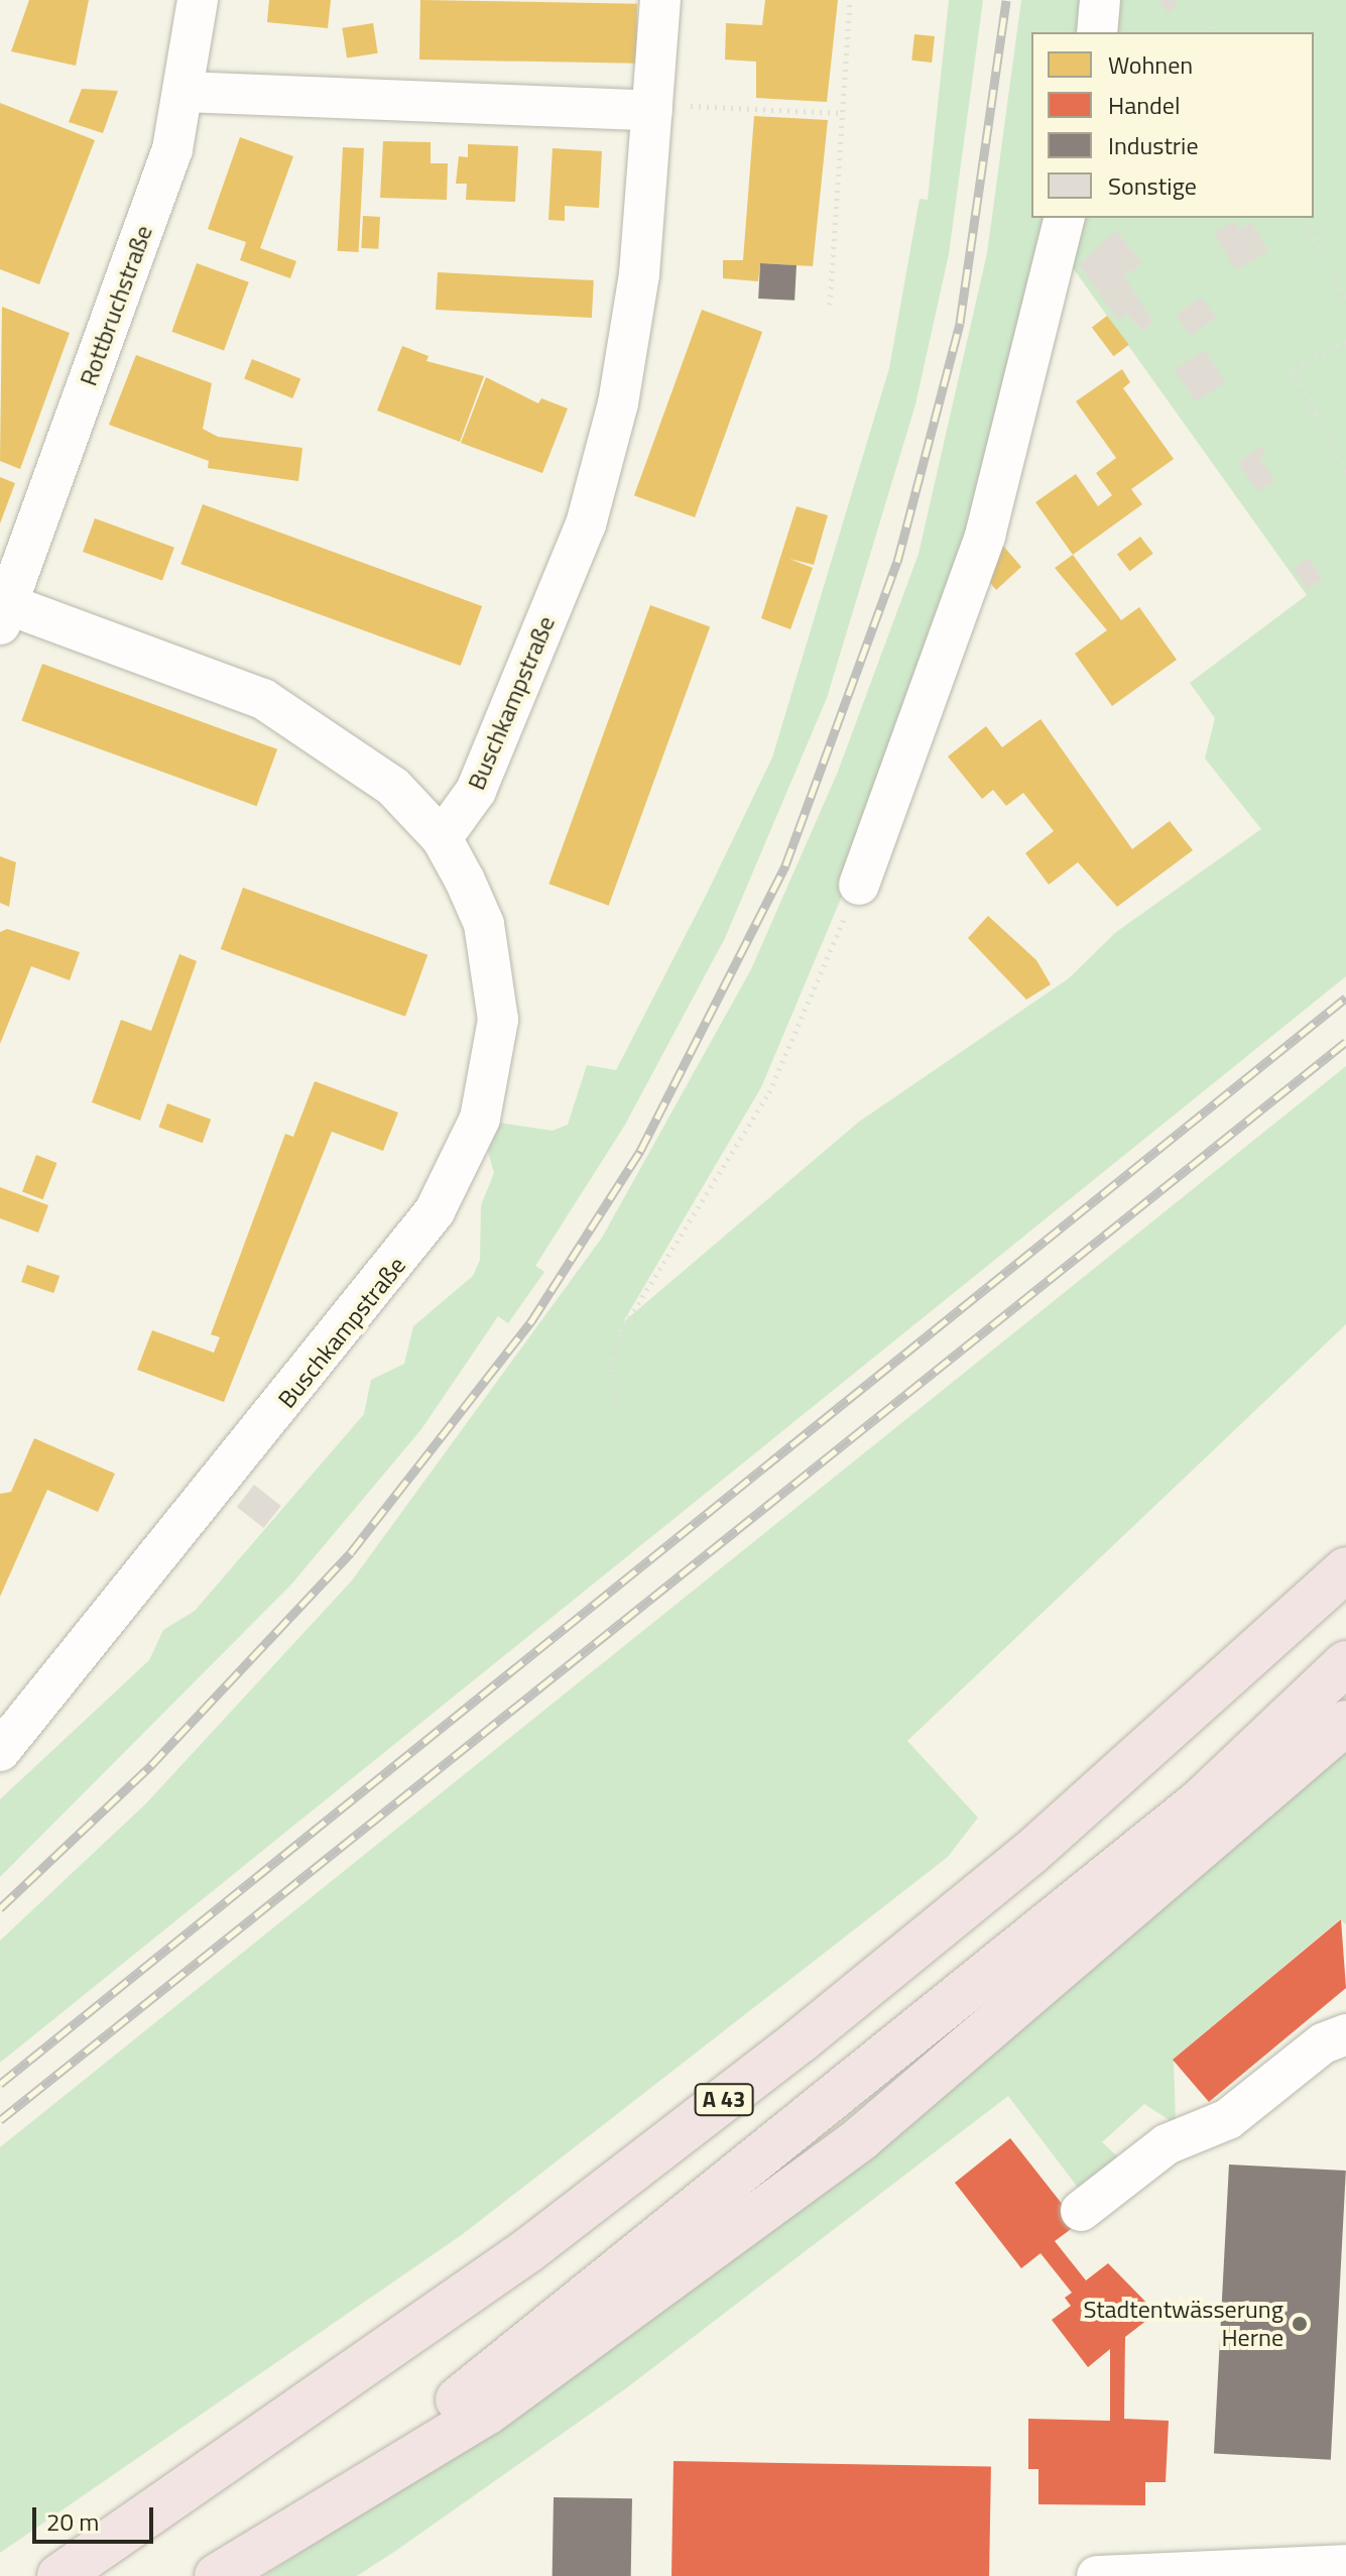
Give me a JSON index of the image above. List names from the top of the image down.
{
  "streets": {
    "highway": ["A 43"],
    "street": ["Rottbruchstraße", "Buschkampstraße"]
  },
  "crossings": [
    ["Rottbruchstraße", "Buschkampstraße"]
  ],
  "places": ["Stadtentwässerung Herne"],
  "legend": [
    "Wohnen",
    "Handel",
    "Industrie",
    "Sonstige"
  ],
  "scale_bar": "20 m"
}
